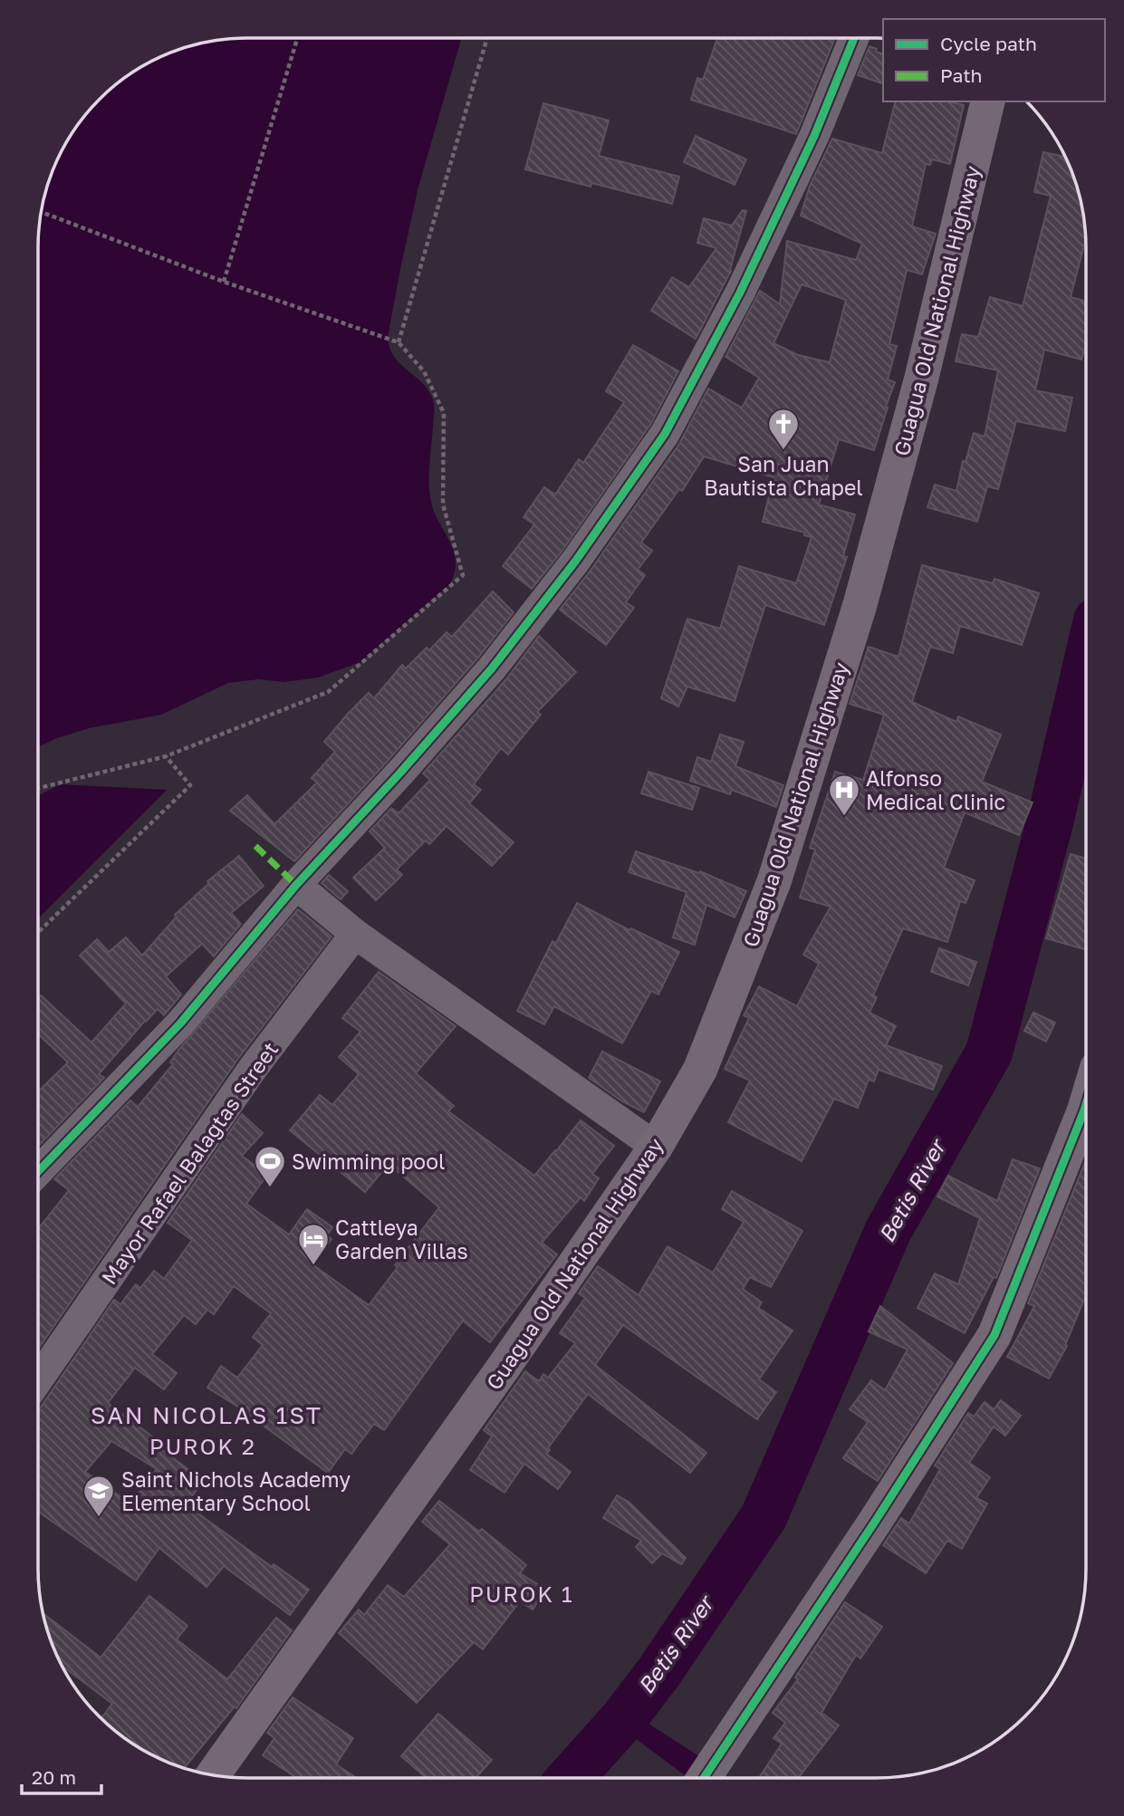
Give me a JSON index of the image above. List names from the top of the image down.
{
  "streets": {
    "main road": ["Guagua Old National Highway"],
    "street": ["Mayor Rafael Balagtas Street"]
  },
  "districts": ["SAN NICOLAS 1ST", "PUROK 2", "PUROK 1"],
  "water": ["Betis River"],
  "places": {
    "church": ["San Juan Bautista Chapel"],
    "hospital": ["Alfonso Medical Clinic"],
    "sports": ["Swimming pool"],
    "hotel": ["Cattleya Garden Villas"],
    "school or university": ["Saint Nichols Academy Elementary School"]
  },
  "legend": ["Cycle path", "Path"],
  "scale_bar": "20 m"
}
